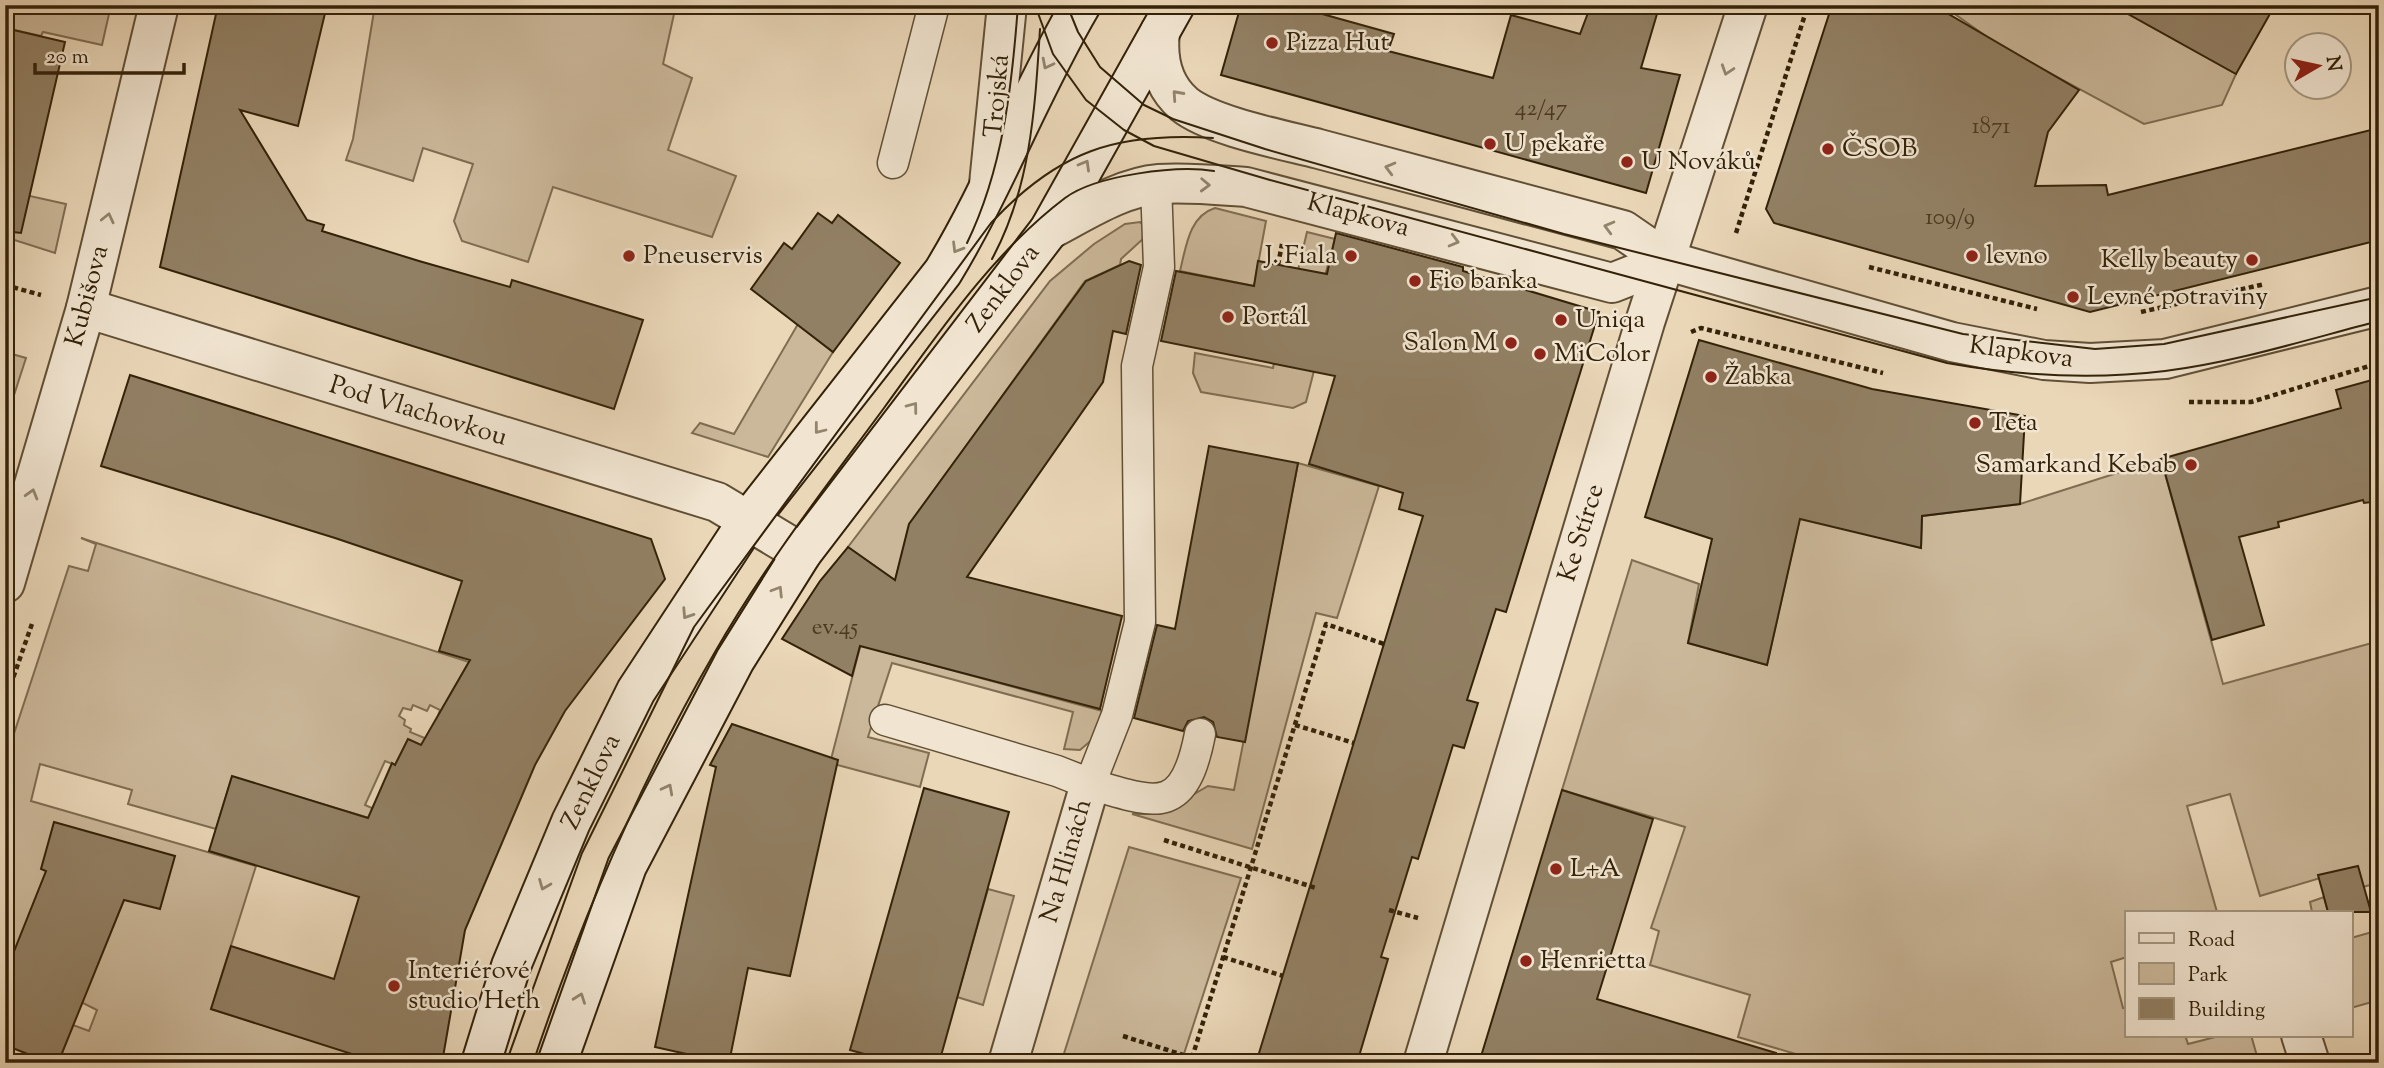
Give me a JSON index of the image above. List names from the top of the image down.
{
  "streets": {
    "street": [
      "Trojská",
      "Klapkova",
      "Zenklova",
      "Kubišova",
      "Pod Vlachovkou",
      "Ke Stírce",
      "Na Hlinách"
    ]
  },
  "crossings": [
    ["Trojská", "Zenklova"],
    ["Klapkova", "Zenklova"],
    ["Klapkova", "Ke Stírce"],
    ["Zenklova", "Pod Vlachovkou"],
    ["Kubišova", "Pod Vlachovkou"]
  ],
  "one_way": ["Kubišova"],
  "places": [
    "Pizza Hut",
    "U pekaře",
    "ČSOB",
    "U Nováků",
    "Pneuservis",
    "J. Fiala",
    "levno",
    "Kelly beauty",
    "Fio banka",
    "Levné potraviny",
    "Portál",
    "Uniqa",
    "Salon M",
    "MiColor",
    "Žabka",
    "Teta",
    "Samarkand Kebab",
    "L+A",
    "Henrietta",
    "Interiérové studio Heth"
  ],
  "house_numbers": [
    "42/47",
    "1871",
    "109/9",
    "ev.45"
  ],
  "legend": ["Road", "Park", "Building"],
  "scale_bar": "20 m",
  "north": "right"
}
